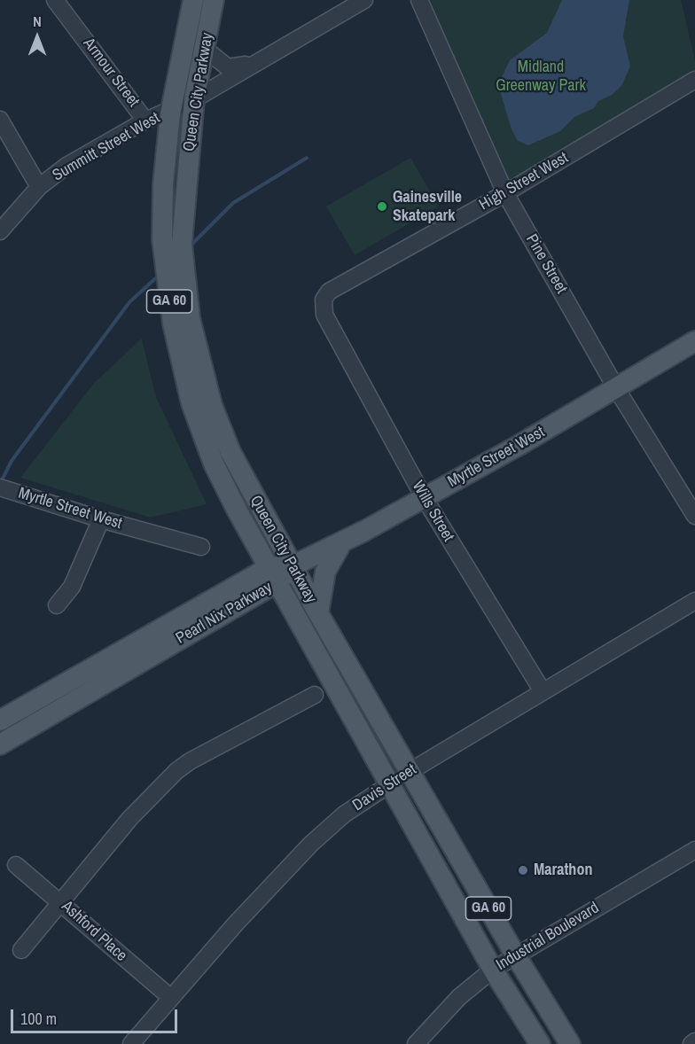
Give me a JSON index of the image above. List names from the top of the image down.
{
  "streets": {
    "main road": [
      "Queen City Parkway",
      "GA 60",
      "Myrtle Street West",
      "Pearl Nix Parkway",
      "Davis Street"
    ],
    "street": [
      "Armour Street",
      "Summitt Street West",
      "High Street West",
      "Pine Street",
      "Wills Street",
      "Ashford Place",
      "Industrial Boulevard"
    ]
  },
  "crossings": [
    ["Armour Street", "Summitt Street West"],
    ["Queen City Parkway", "Summitt Street West"],
    ["Queen City Parkway", "Myrtle Street West"],
    ["Queen City Parkway", "Pearl Nix Parkway"],
    ["Queen City Parkway", "Davis Street"],
    ["Queen City Parkway", "Industrial Boulevard"],
    ["High Street West", "Pine Street"],
    ["High Street West", "Wills Street"],
    ["Pine Street", "Myrtle Street West"],
    ["Myrtle Street West", "Wills Street"],
    ["Myrtle Street West", "Pearl Nix Parkway"],
    ["Wills Street", "Davis Street"],
    ["Davis Street", "Ashford Place"]
  ],
  "parks": ["Midland Greenway Park"],
  "places": ["Gainesville Skatepark", "Marathon"],
  "scale_bar": "100 m",
  "north": "top"
}
